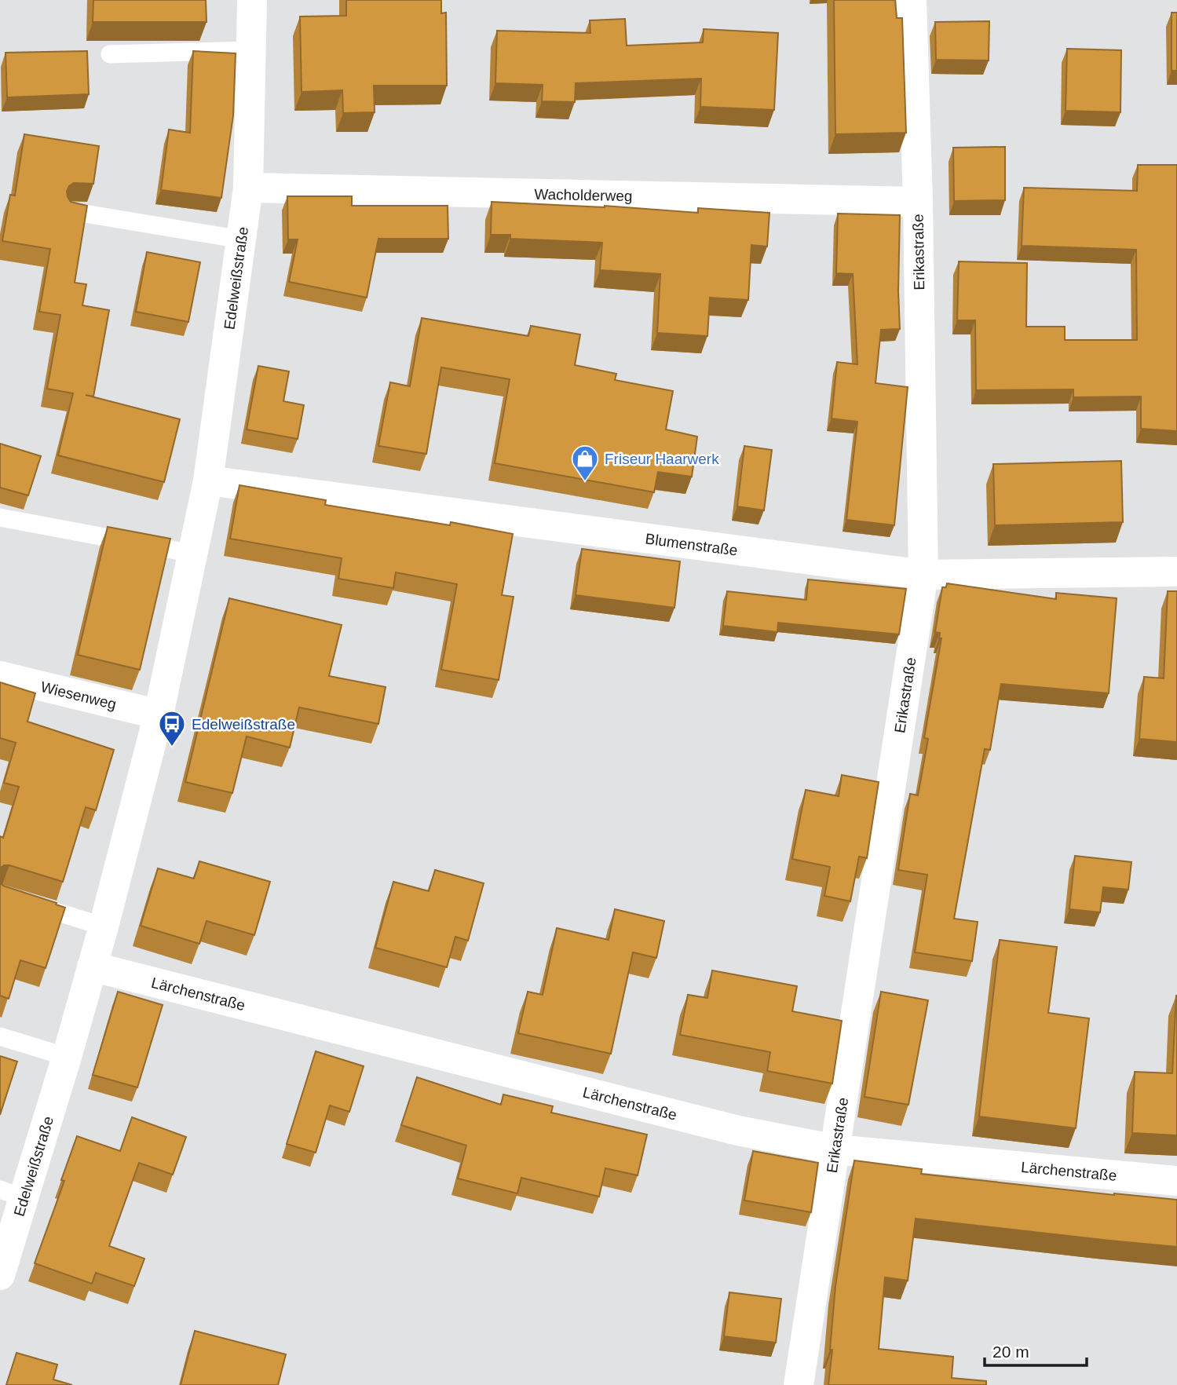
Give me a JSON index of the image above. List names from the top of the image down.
{
  "streets": {
    "street": [
      "Wacholderweg",
      "Erikastraße",
      "Edelweißstraße",
      "Blumenstraße",
      "Wiesenweg",
      "Lärchenstraße"
    ]
  },
  "crossings": [
    ["Wacholderweg", "Erikastraße"],
    ["Wacholderweg", "Edelweißstraße"],
    ["Erikastraße", "Blumenstraße"],
    ["Erikastraße", "Lärchenstraße"],
    ["Edelweißstraße", "Blumenstraße"],
    ["Edelweißstraße", "Wiesenweg"],
    ["Edelweißstraße", "Lärchenstraße"]
  ],
  "places": {
    "shop": ["Friseur Haarwerk"],
    "bus stop": ["Edelweißstraße"]
  },
  "scale_bar": "20 m"
}
